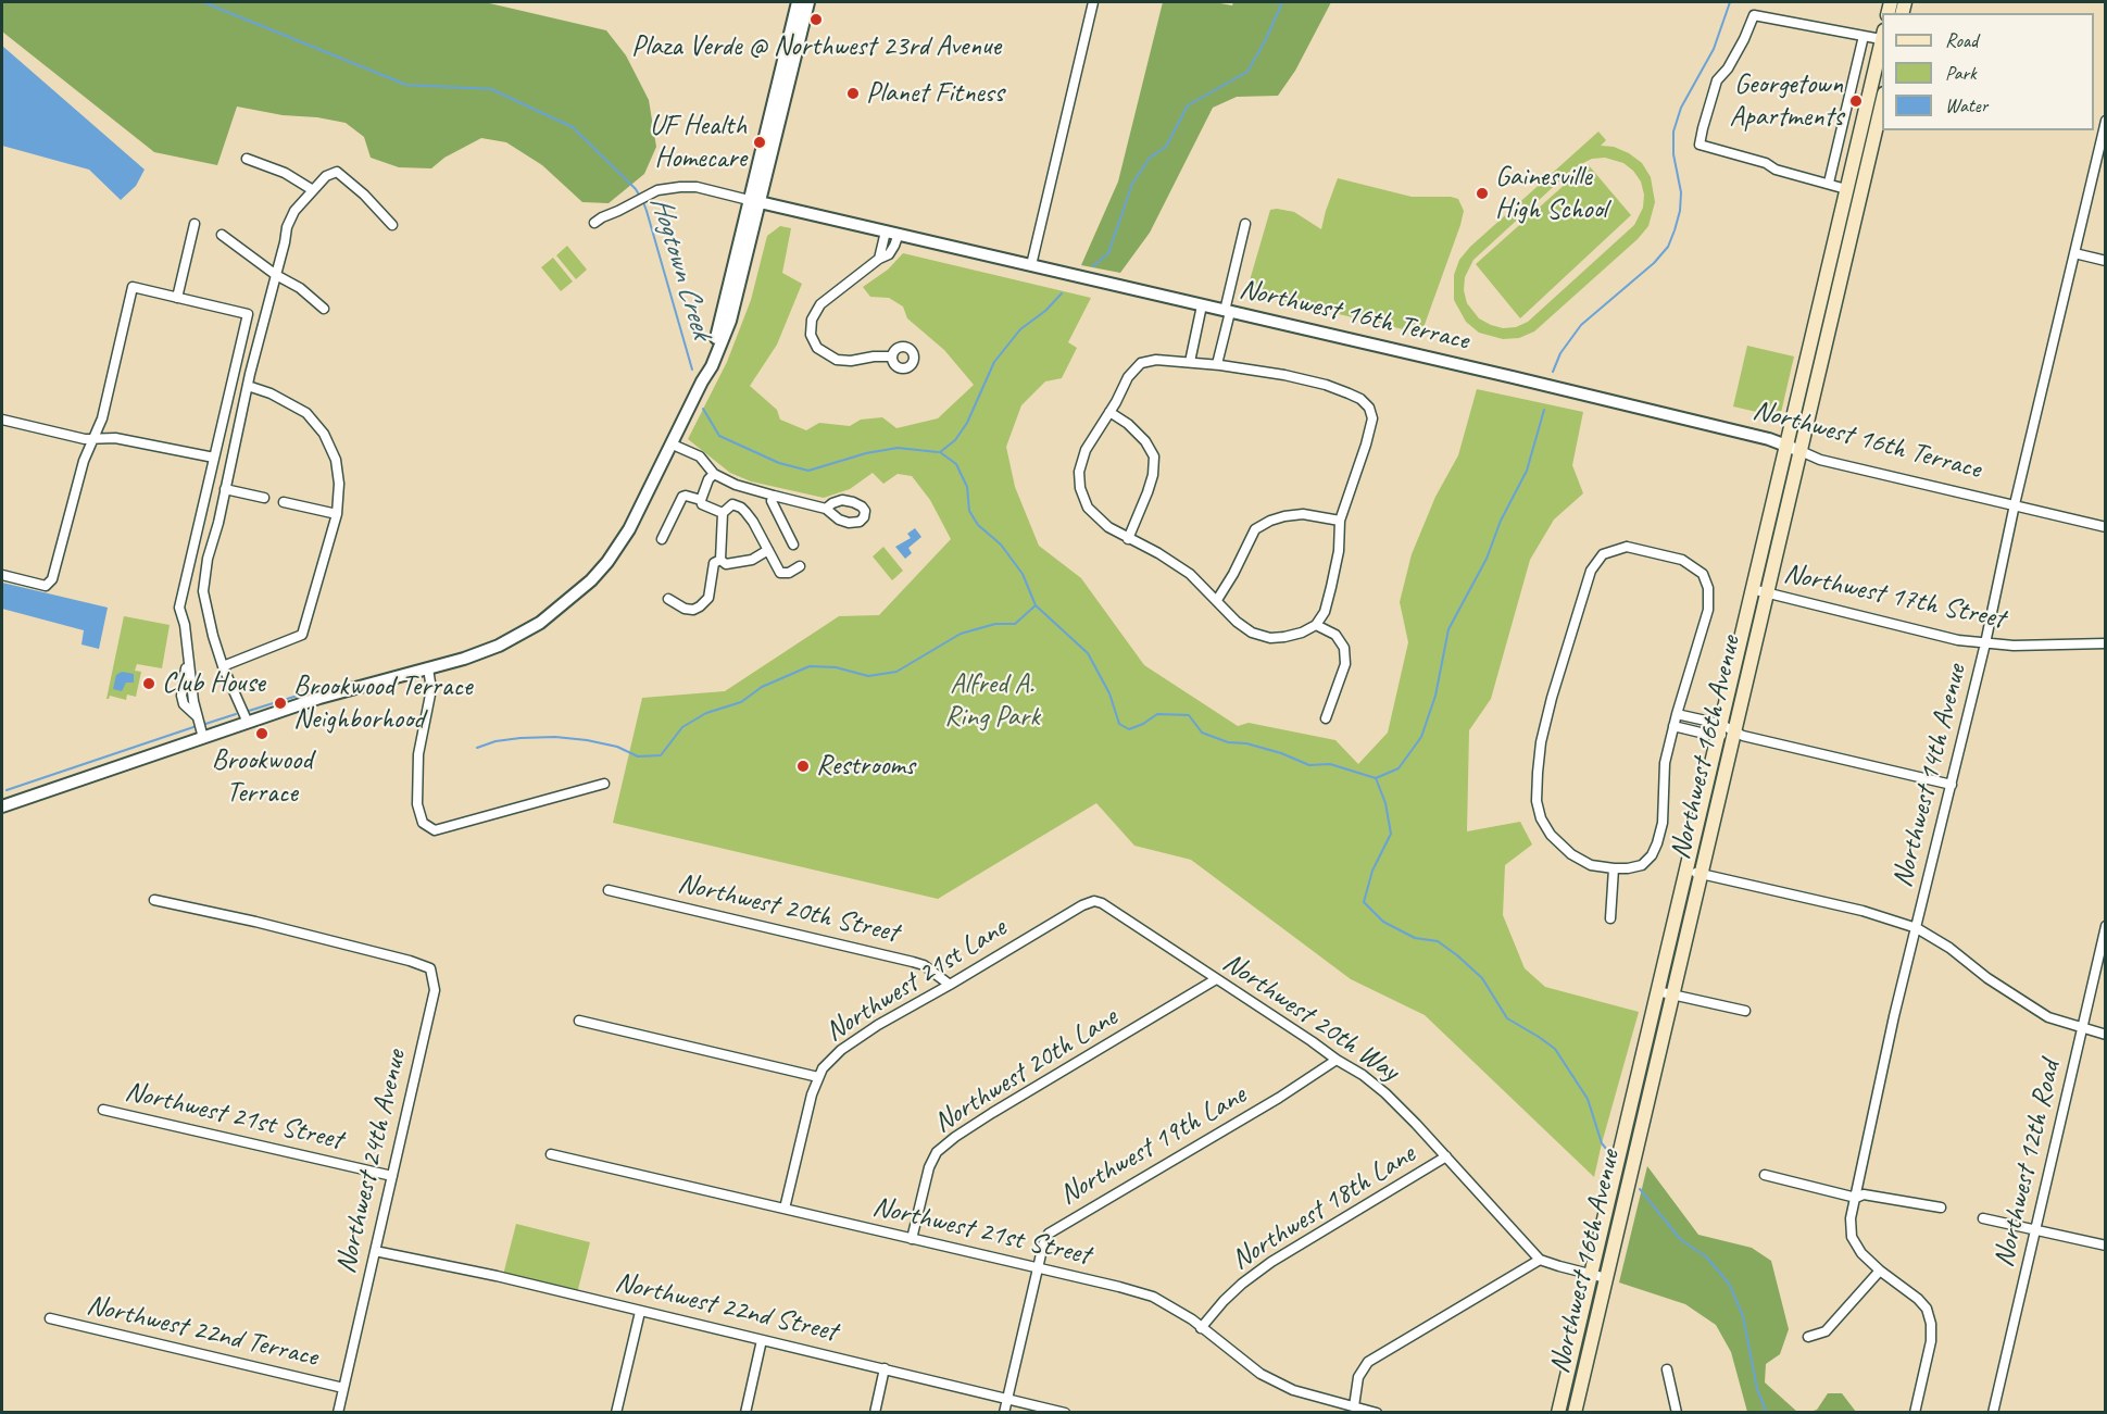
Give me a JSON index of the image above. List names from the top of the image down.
{
  "streets": {
    "main road": ["Northwest 16th Avenue"],
    "street": [
      "Northwest 16th Terrace",
      "Northwest 17th Street",
      "Northwest 14th Avenue",
      "Northwest 20th Street",
      "Northwest 21st Lane",
      "Northwest 20th Way",
      "Northwest 20th Lane",
      "Northwest 21st Street",
      "Northwest 19th Lane",
      "Northwest 24th Avenue",
      "Northwest 12th Road",
      "Northwest 18th Lane",
      "Northwest 22nd Street",
      "Northwest 22nd Terrace"
    ]
  },
  "crossings": [
    ["Northwest 16th Terrace", "Northwest 16th Avenue"],
    ["Northwest 16th Terrace", "Northwest 14th Avenue"],
    ["Northwest 17th Street", "Northwest 16th Avenue"],
    ["Northwest 17th Street", "Northwest 14th Avenue"],
    ["Northwest 20th Street", "Northwest 21st Lane"],
    ["Northwest 21st Lane", "Northwest 20th Way"],
    ["Northwest 21st Lane", "Northwest 21st Street"],
    ["Northwest 20th Way", "Northwest 20th Lane"],
    ["Northwest 20th Way", "Northwest 19th Lane"],
    ["Northwest 20th Way", "Northwest 18th Lane"],
    ["Northwest 20th Lane", "Northwest 21st Street"],
    ["Northwest 21st Street", "Northwest 19th Lane"],
    ["Northwest 21st Street", "Northwest 24th Avenue"],
    ["Northwest 21st Street", "Northwest 18th Lane"],
    ["Northwest 19th Lane", "Northwest 22nd Street"],
    ["Northwest 24th Avenue", "Northwest 22nd Street"],
    ["Northwest 24th Avenue", "Northwest 22nd Terrace"]
  ],
  "water": ["Hogtown Creek"],
  "parks": ["Alfred A. Ring Park"],
  "places": [
    "Plaza Verde @ Northwest 23rd Avenue",
    "Planet Fitness",
    "Georgetown Apartments",
    "UF Health Homecare",
    "Gainesville High School",
    "Club House",
    "Brookwood Terrace Neighborhood",
    "Brookwood Terrace",
    "Restrooms"
  ],
  "legend": ["Road", "Park", "Water"]
}
